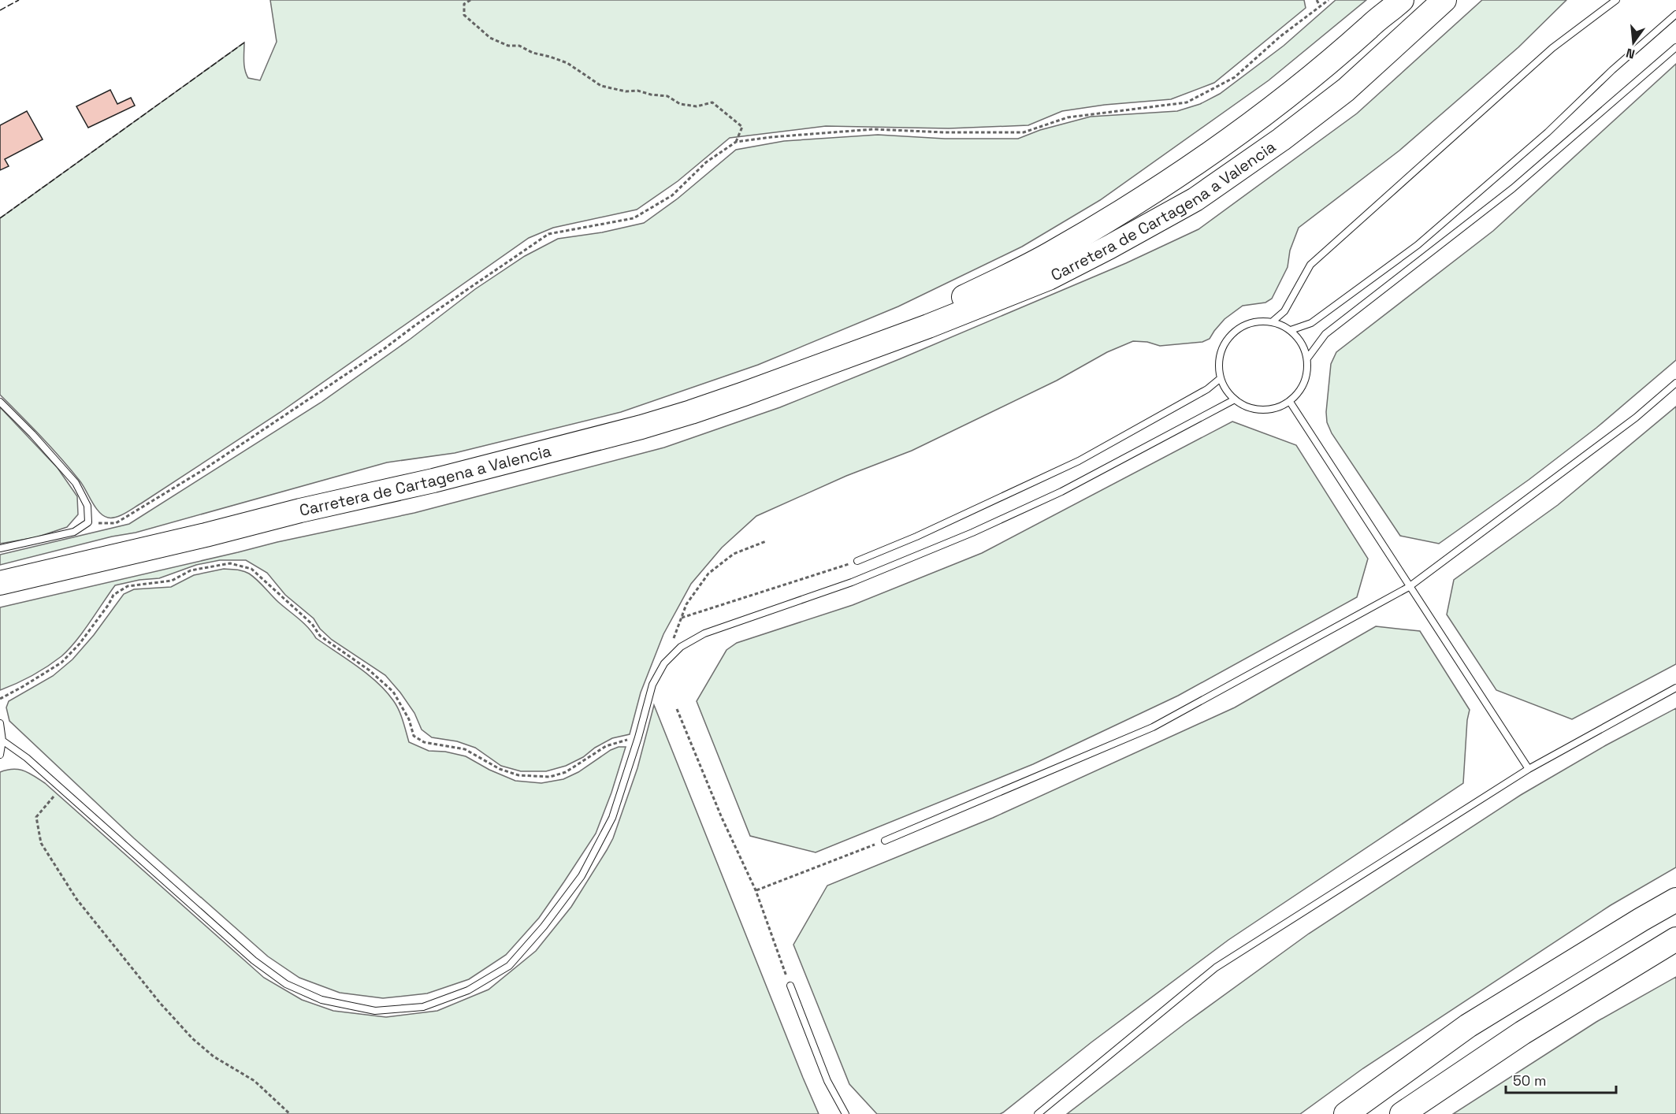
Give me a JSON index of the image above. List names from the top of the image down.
{
  "streets": {
    "highway": ["Carretera de Cartagena a Valencia"]
  },
  "scale_bar": "50 m",
  "north": "bottom"
}
